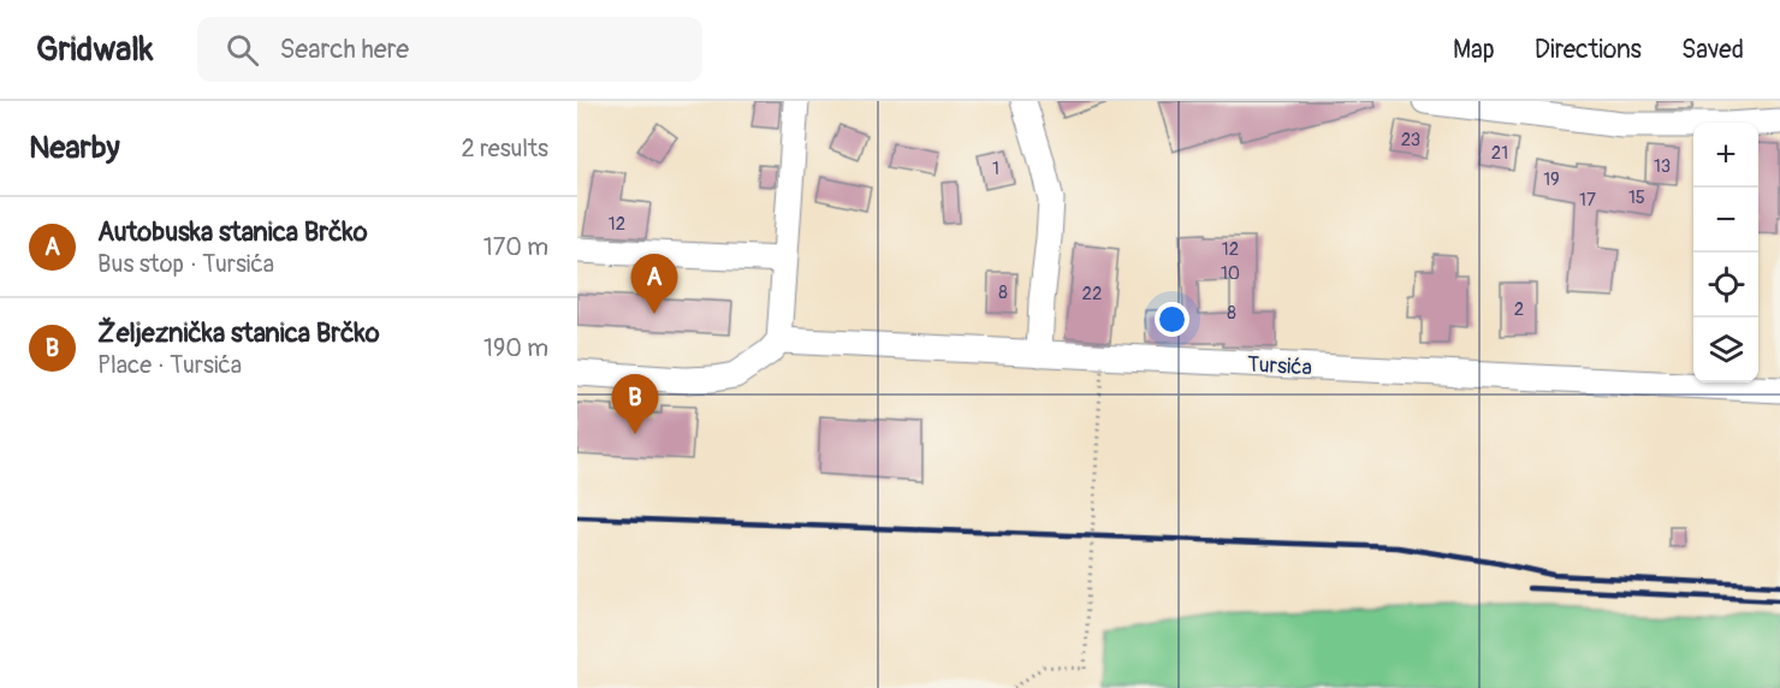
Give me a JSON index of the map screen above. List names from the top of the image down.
{
  "streets": {
    "street": ["Tursića"]
  },
  "house_numbers": [
    "23",
    "21",
    "13",
    "1",
    "19",
    "15",
    "17",
    "12",
    "12",
    "10",
    "8",
    "22",
    "2",
    "8"
  ],
  "page": {
    "header": "Gridwalk",
    "search": "Search here",
    "nav": ["Map", "Directions", "Saved"],
    "heading": ["Nearby", "2 results"],
    "map_buttons": ["+", "−"],
    "list": [
      {
        "mark": "A",
        "name": "Autobuska stanica Brčko",
        "note": "Bus stop · Tursića",
        "value": "170 m"
      },
      {
        "mark": "B",
        "name": "Željeznička stanica Brčko",
        "note": "Place · Tursića",
        "value": "190 m"
      }
    ],
    "pins": ["A", "B"]
  }
}
